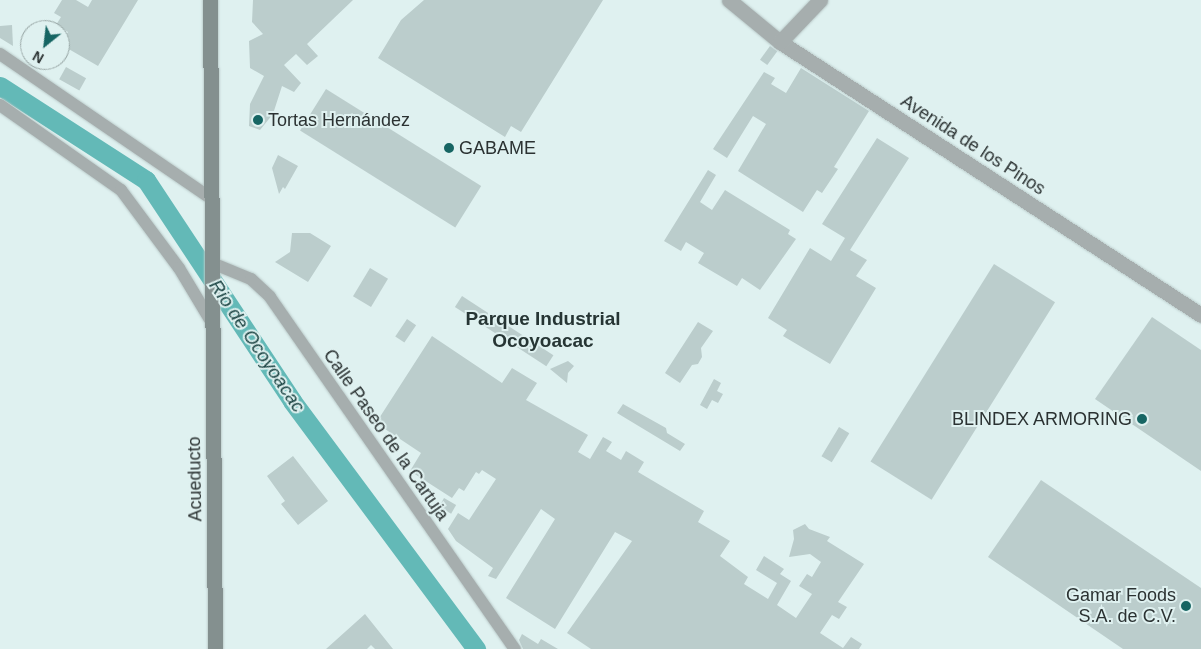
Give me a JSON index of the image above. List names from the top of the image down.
{
  "streets": {
    "main road": ["Acueducto"],
    "street": ["Avenida de los Pinos", "Calle Paseo de la Cartuja"]
  },
  "crossings": [
    ["Calle Paseo de la Cartuja", "Acueducto"]
  ],
  "districts": ["Parque Industrial Ocoyoacac"],
  "water": ["Rio de Ocoyoacac"],
  "places": [
    "Tortas Hernández",
    "GABAME",
    "BLINDEX ARMORING",
    "Gamar Foods S.A. de C.V."
  ],
  "north": "bottom left"
}
